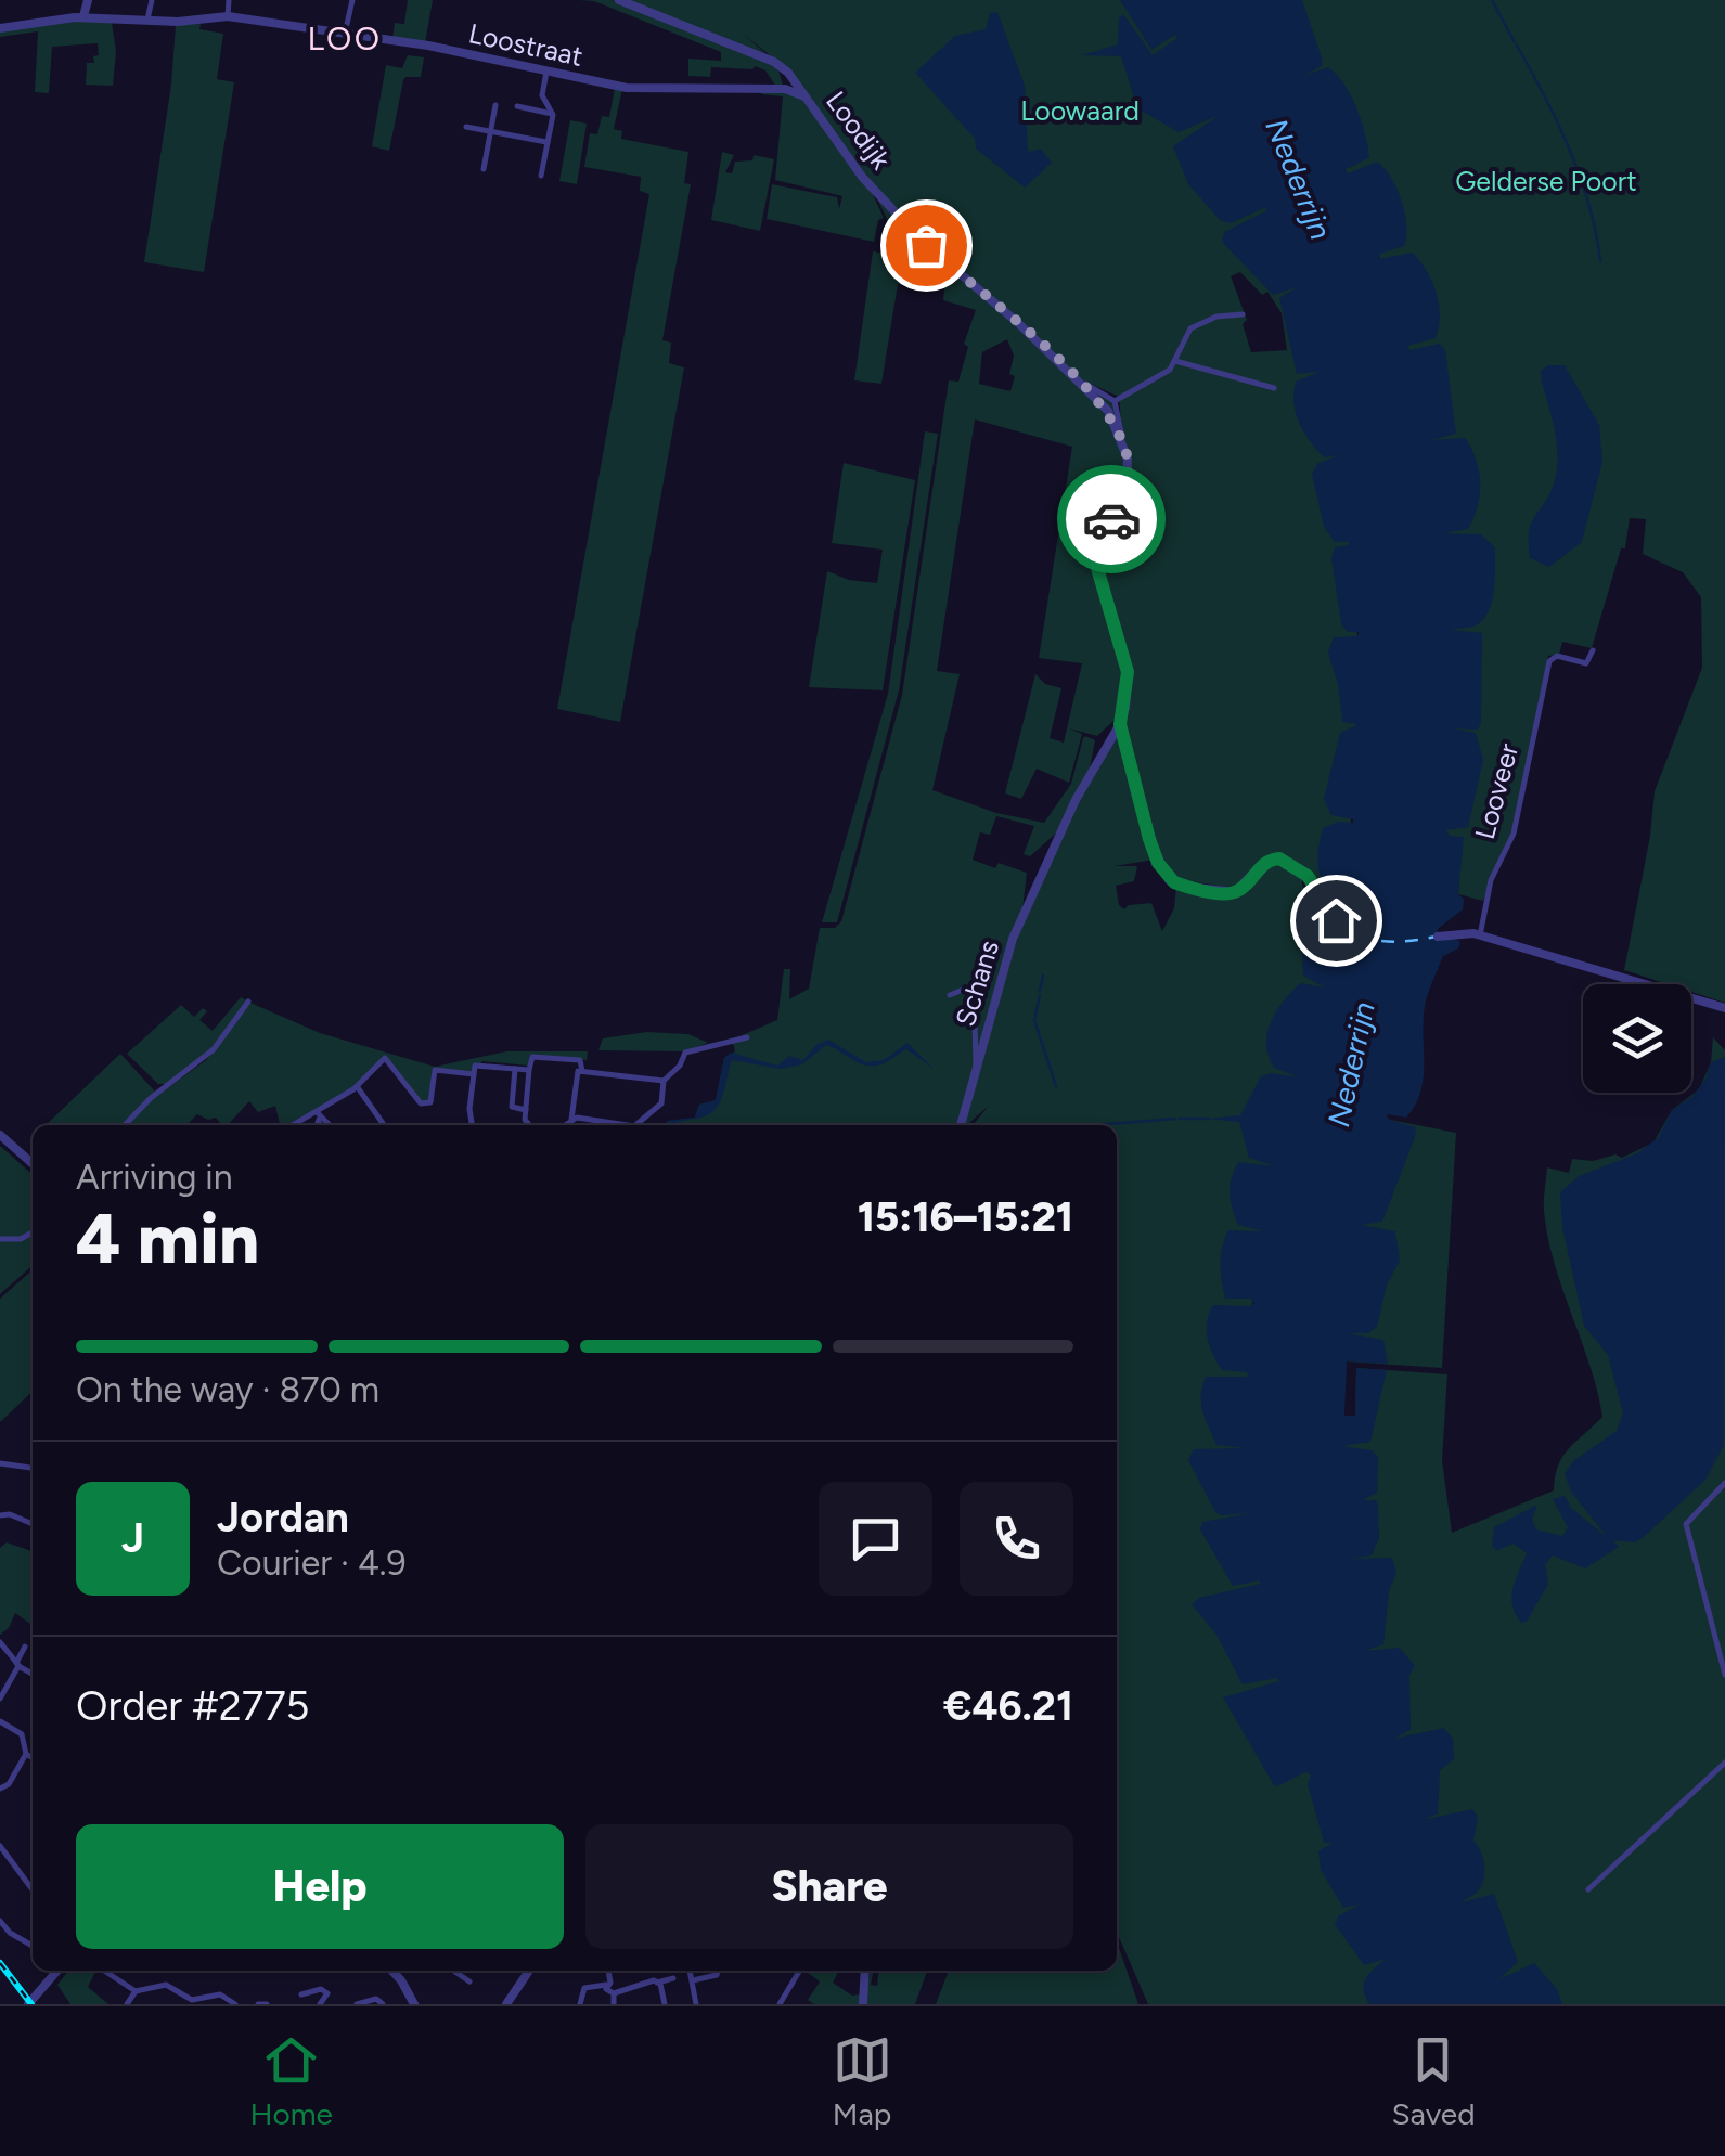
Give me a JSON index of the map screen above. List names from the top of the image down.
{
  "streets": {
    "street": [
      "Loostraat",
      "Loodijk",
      "Looveer",
      "Schans"
    ]
  },
  "crossings": [
    ["Loostraat", "Loodijk"]
  ],
  "districts": ["LOO"],
  "water": ["Nederrijn"],
  "parks": ["Loowaard", "Gelderse Poort"],
  "page": {
    "heading": ["4 min", "Arriving in", "15:16–15:21"],
    "panel": [
      "Jordan",
      "Courier · 4.9",
      "Order #2775",
      "€46.21"
    ],
    "bar": "On the way · 870 m",
    "round": "J",
    "buttons": ["Help", "Share"],
    "tabs": ["Home", "Map", "Saved"]
  }
}
